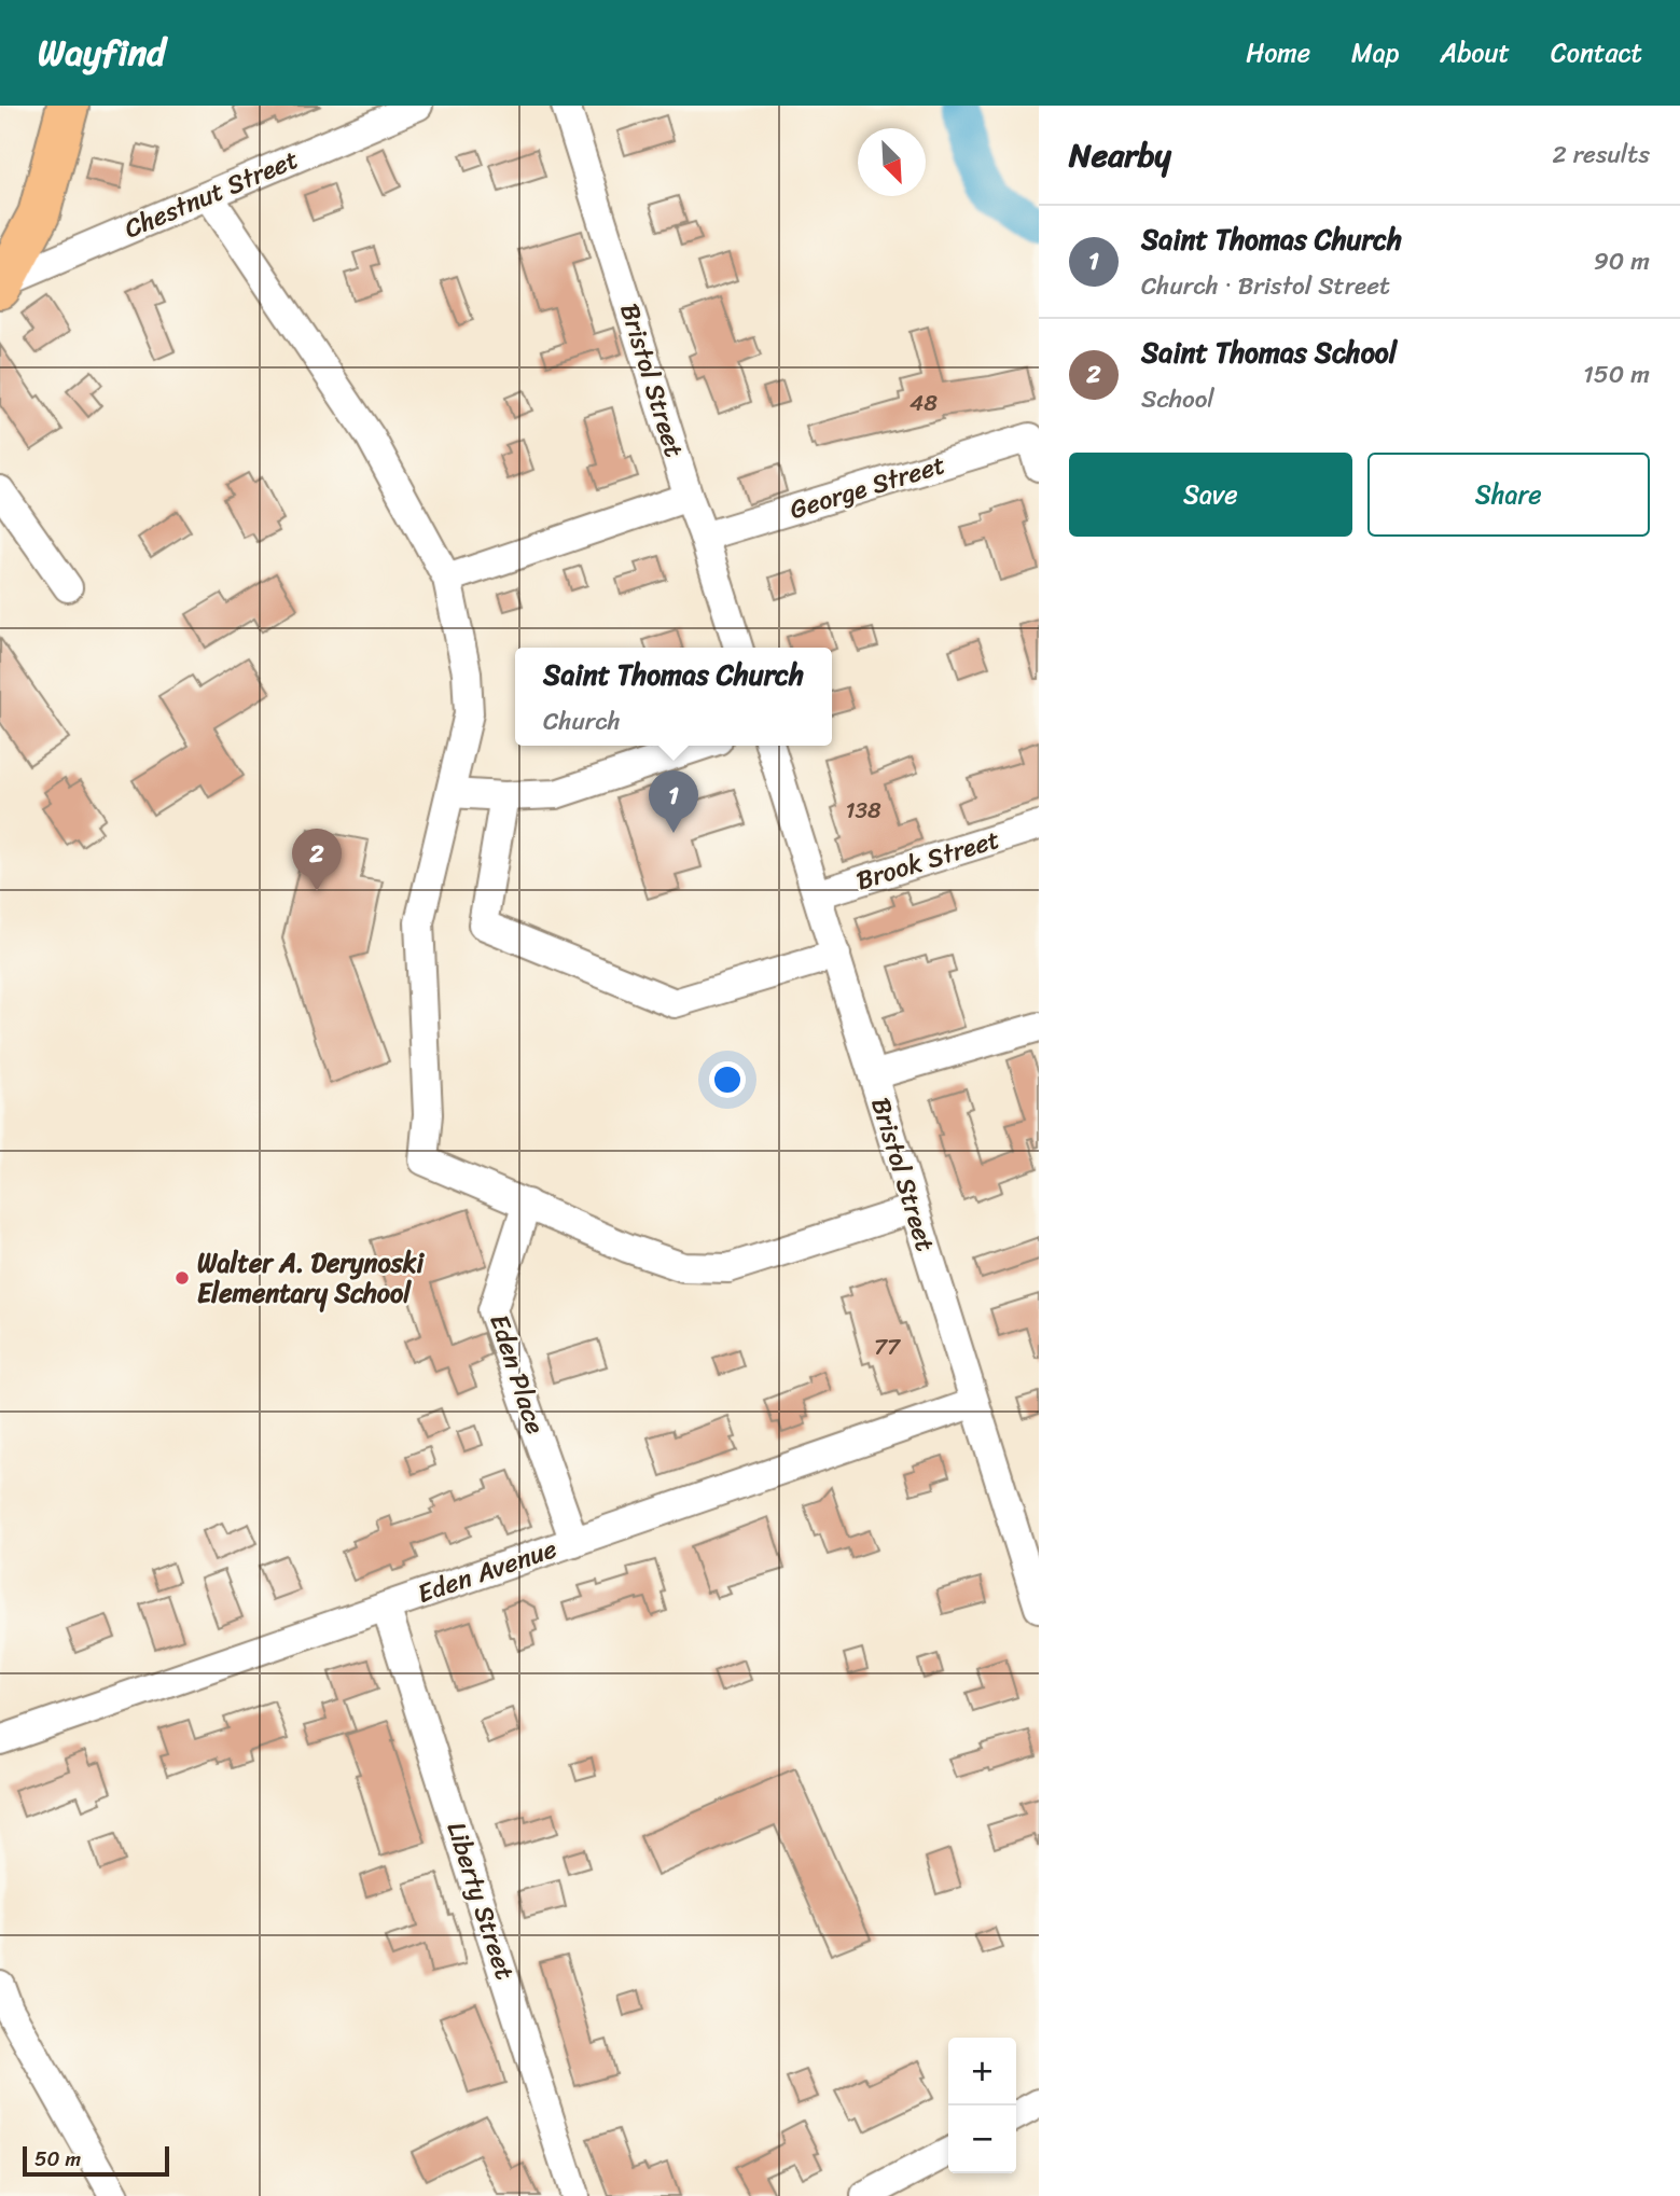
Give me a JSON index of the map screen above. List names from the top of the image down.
{
  "streets": {
    "street": [
      "Chestnut Street",
      "Bristol Street",
      "George Street",
      "Brook Street",
      "Eden Place",
      "Eden Avenue",
      "Liberty Street"
    ]
  },
  "crossings": [
    ["Bristol Street", "George Street"],
    ["Bristol Street", "Brook Street"],
    ["Bristol Street", "Eden Avenue"],
    ["Eden Place", "Eden Avenue"],
    ["Eden Avenue", "Liberty Street"]
  ],
  "places": ["Walter A. Derynoski Elementary School"],
  "house_numbers": ["48", "138", "77"],
  "scale_bar": "50 m",
  "north": "bottom right",
  "page": {
    "header": "Wayfind",
    "nav": [
      "Home",
      "Map",
      "About",
      "Contact"
    ],
    "heading": ["Nearby", "2 results"],
    "list": [
      {
        "mark": "1",
        "name": "Saint Thomas Church",
        "note": "Church · Bristol Street",
        "value": "90 m"
      },
      {
        "mark": "2",
        "name": "Saint Thomas School",
        "note": "School",
        "value": "150 m"
      }
    ],
    "buttons": ["Save", "Share"],
    "popup": ["Saint Thomas Church", "Church"],
    "pins": ["1", "2"],
    "map_buttons": ["+", "−"],
    "scale": "50 m"
  }
}
